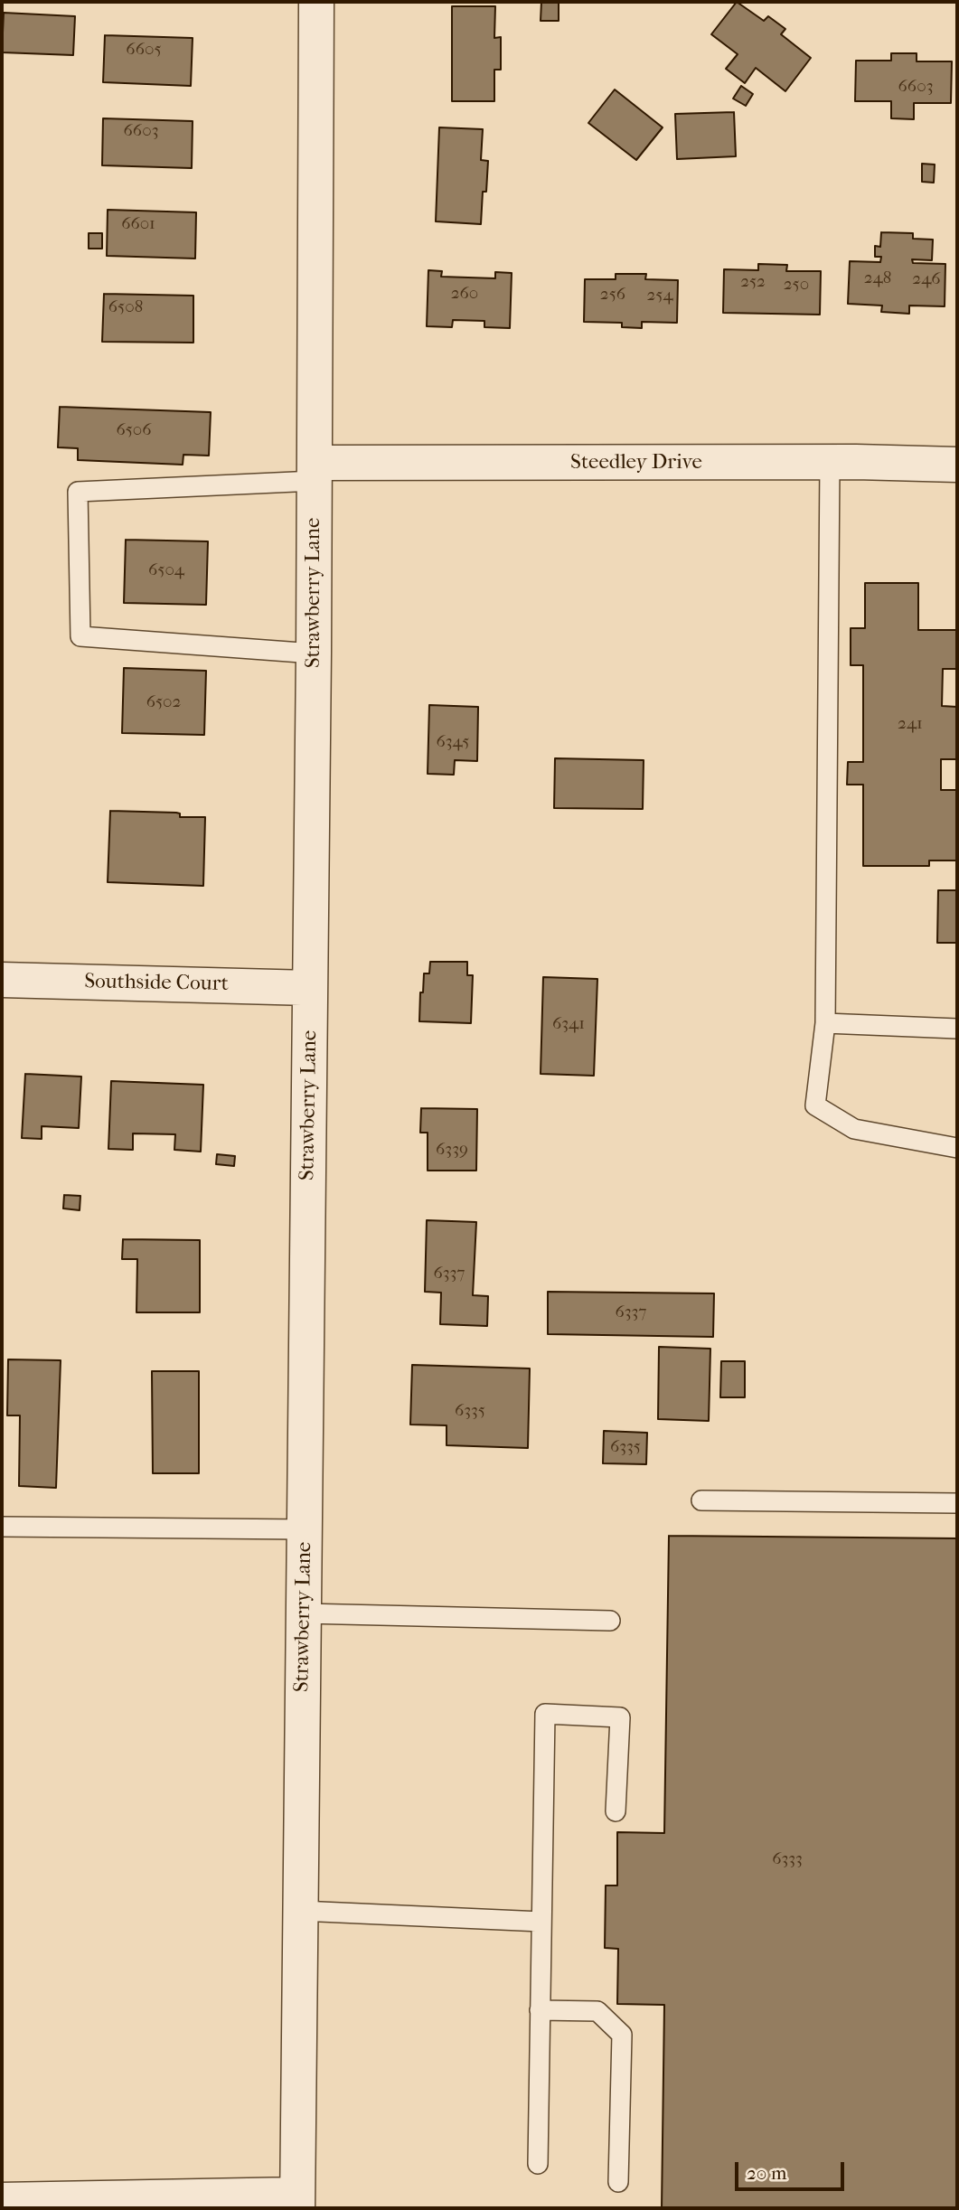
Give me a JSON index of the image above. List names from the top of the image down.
{
  "streets": {
    "street": ["Steedley Drive", "Strawberry Lane", "Southside Court"]
  },
  "crossings": [
    ["Steedley Drive", "Strawberry Lane"],
    ["Strawberry Lane", "Southside Court"]
  ],
  "house_numbers": [
    "6605",
    "6603",
    "6603",
    "6601",
    "248",
    "246",
    "252",
    "250",
    "260",
    "256",
    "254",
    "6508",
    "6506",
    "6504",
    "6502",
    "241",
    "6345",
    "6341",
    "6339",
    "6337",
    "6337",
    "6335",
    "6335",
    "6333"
  ],
  "scale_bar": "20 m"
}
